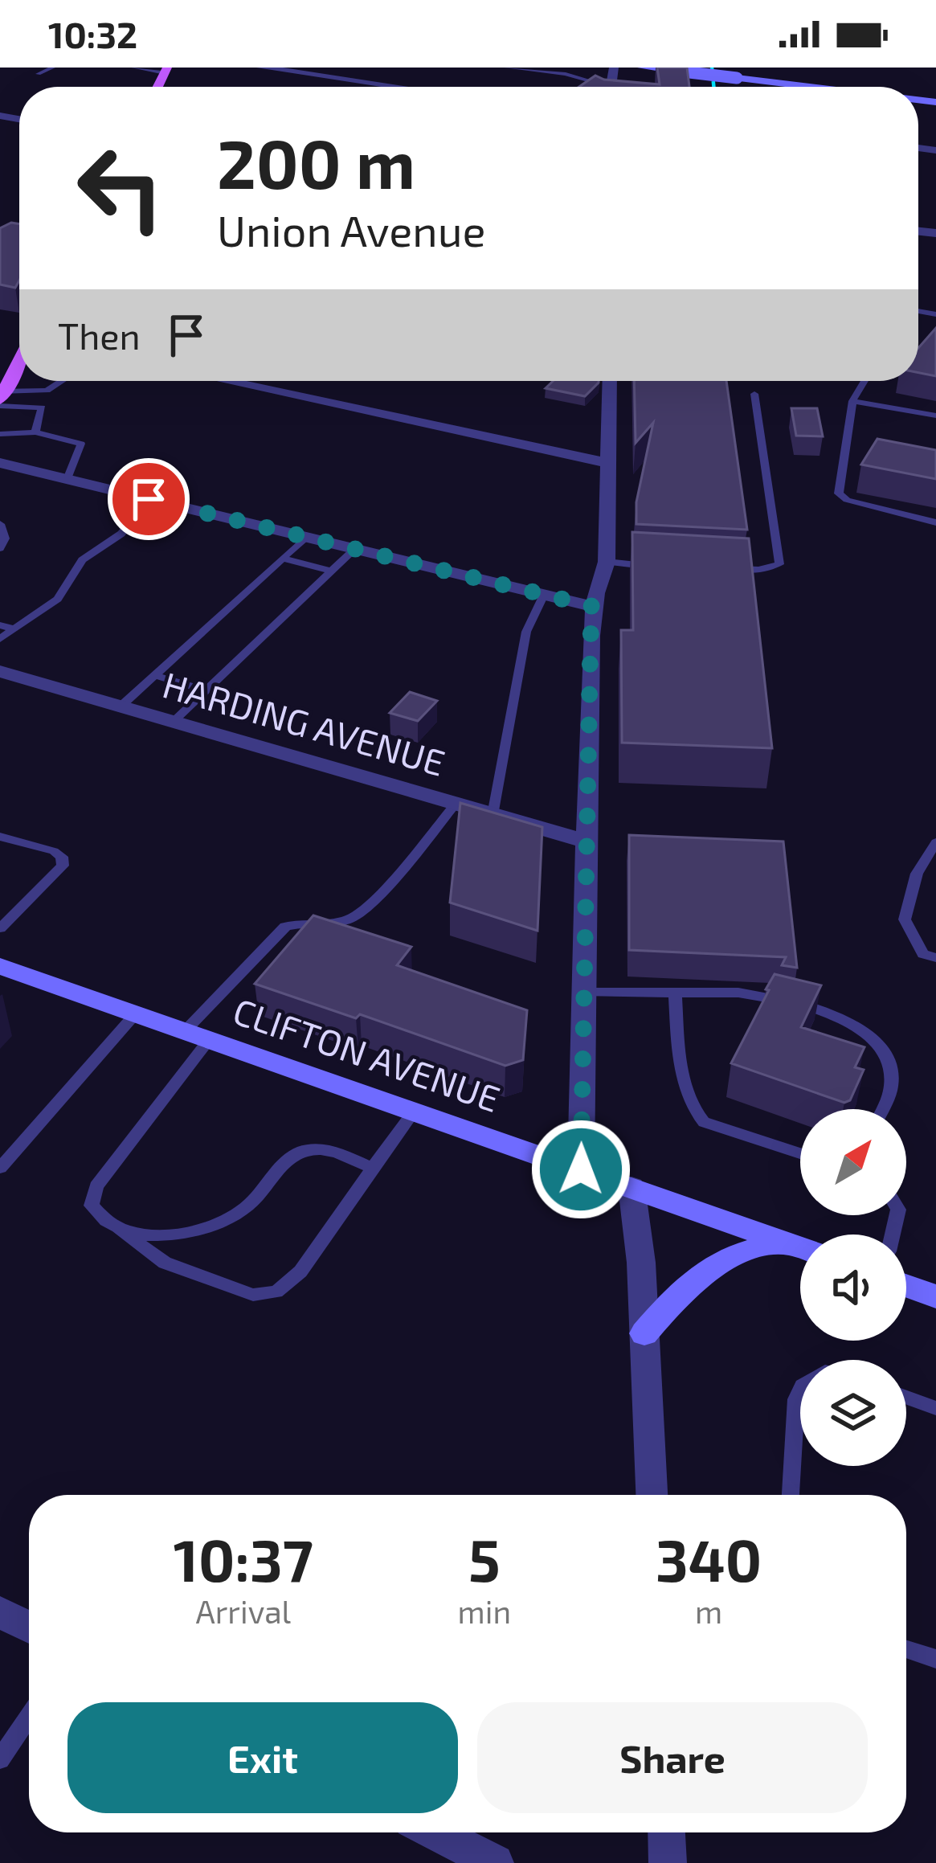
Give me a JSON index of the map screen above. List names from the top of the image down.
{
  "streets": {
    "main road": ["CLIFTON AVENUE"],
    "street": ["HARDING AVENUE"]
  },
  "north": "top right",
  "page": {
    "status": "10:32",
    "turn": ["200 m", "Union Avenue"],
    "then": "Then",
    "eta": [
      "10:37",
      "Arrival",
      "5",
      "min",
      "340",
      "m"
    ],
    "buttons": ["Exit", "Share"]
  }
}
